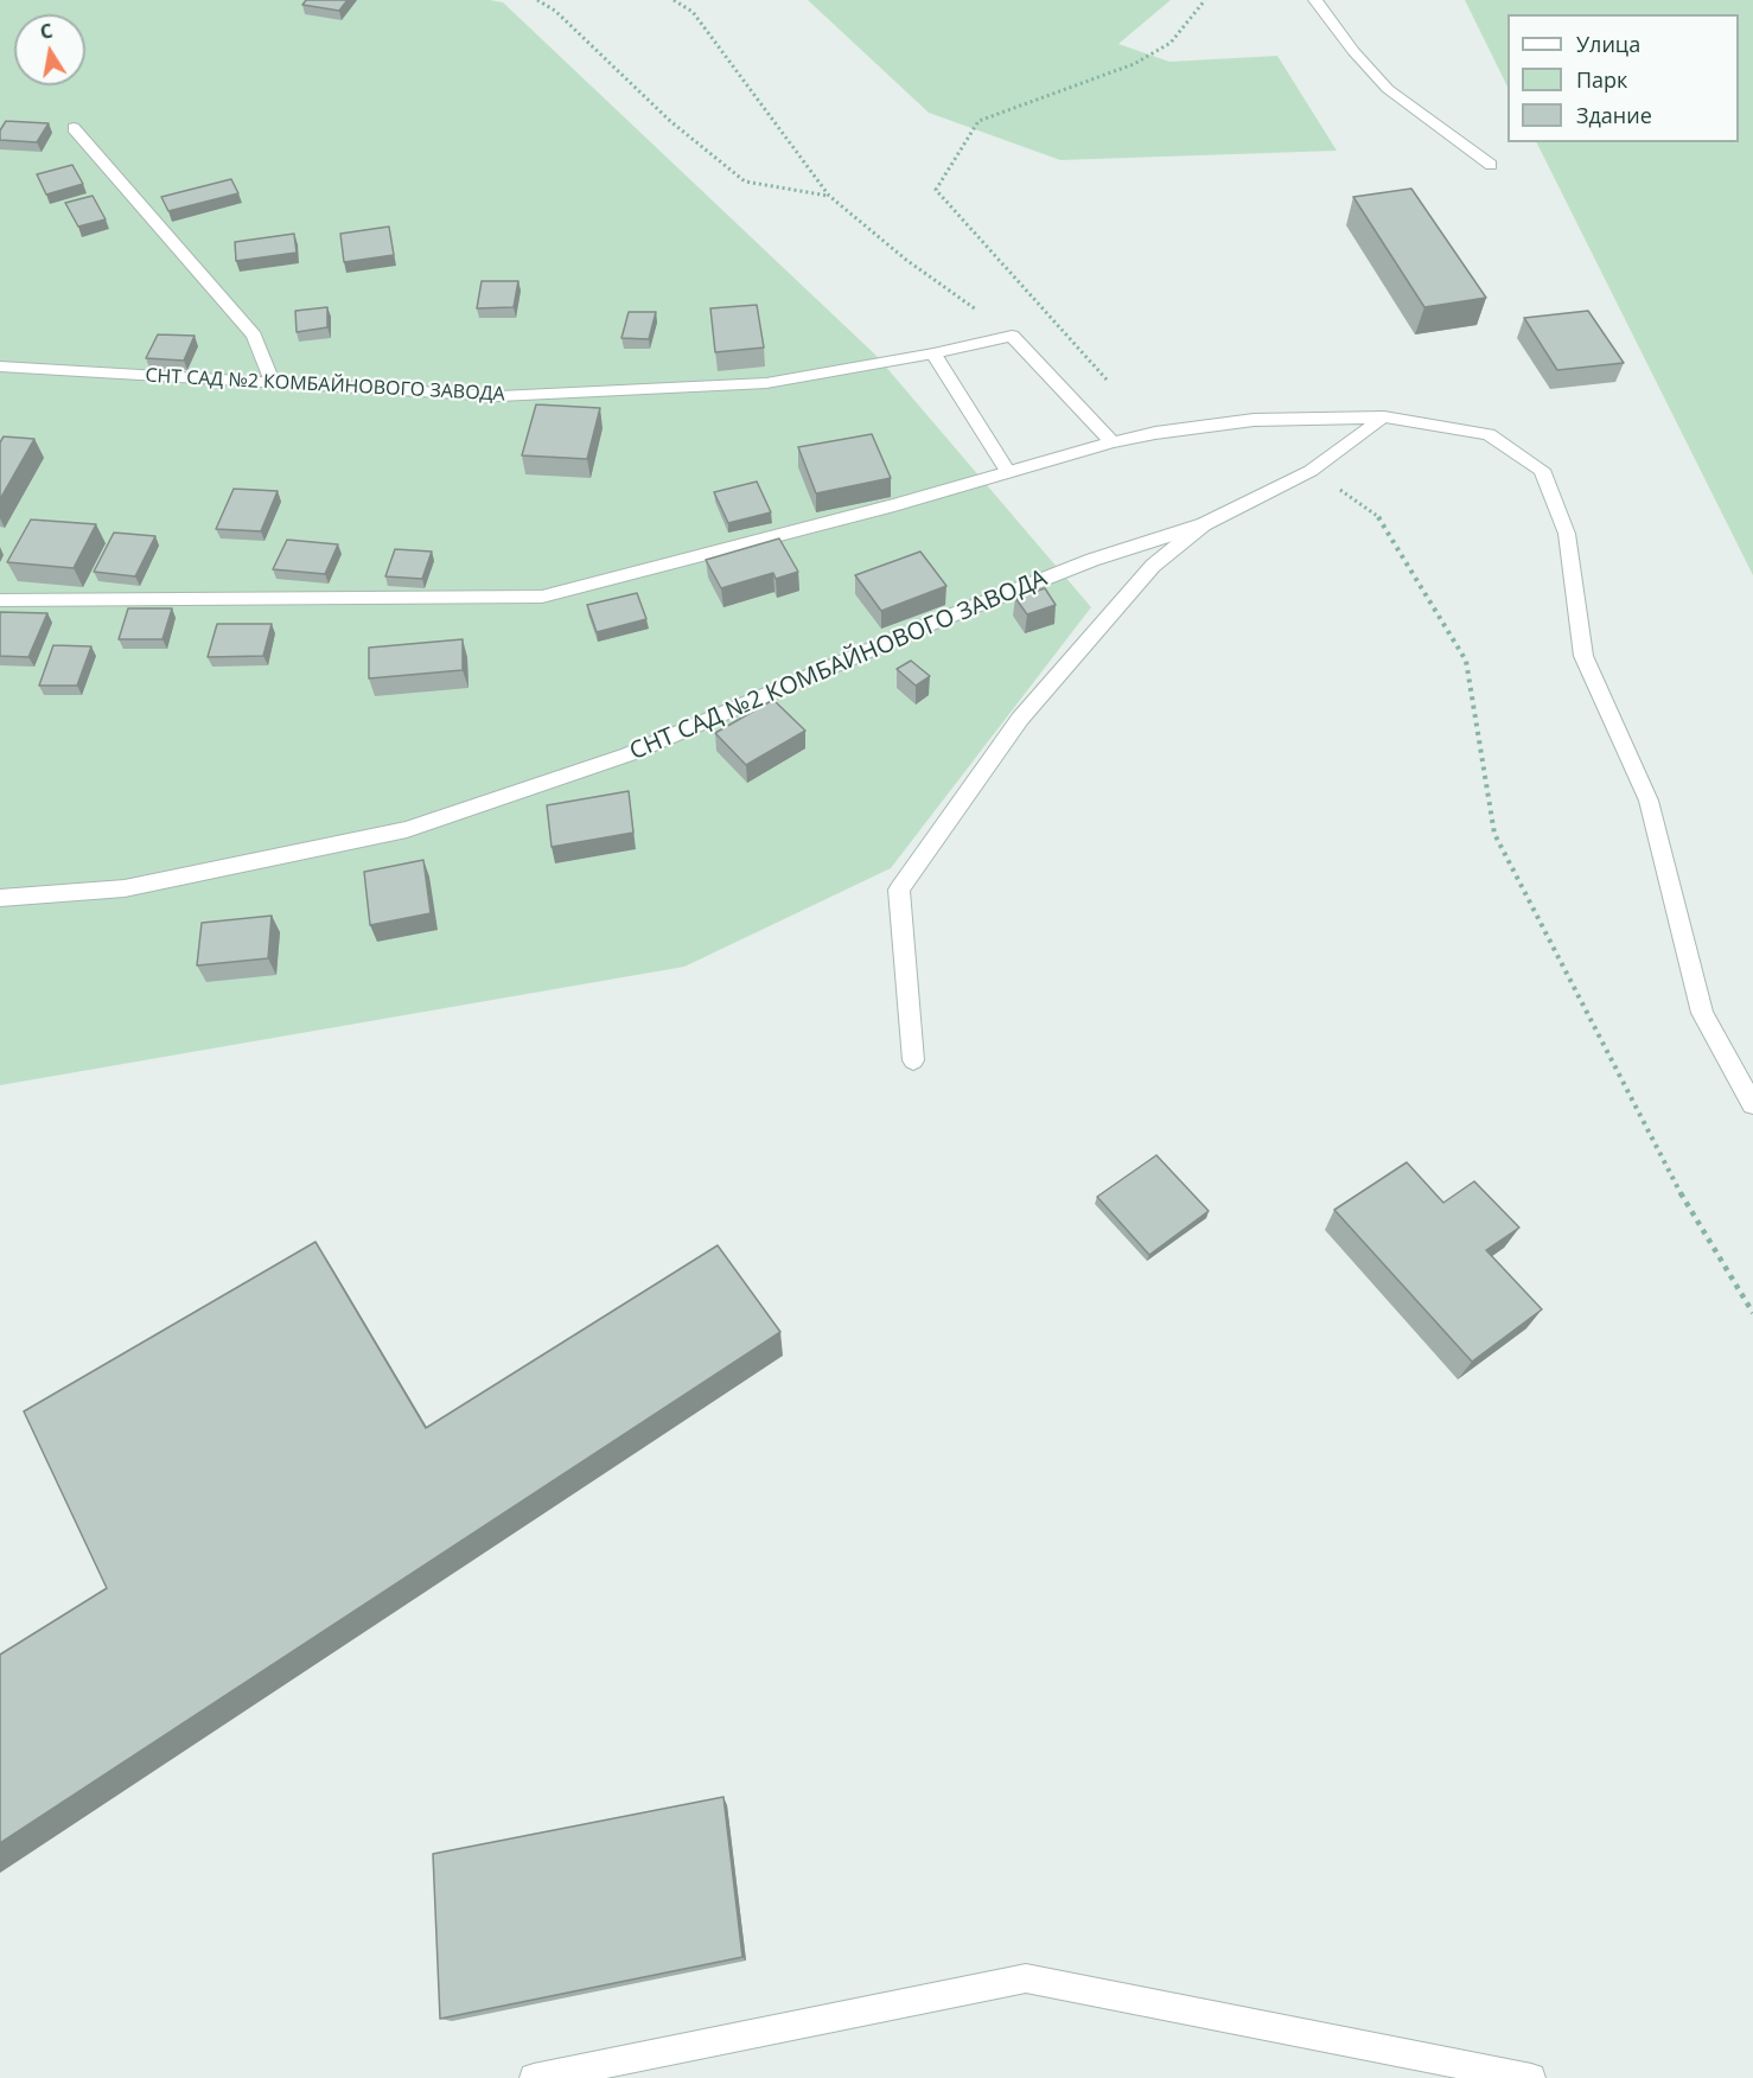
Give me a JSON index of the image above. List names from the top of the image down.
{
  "streets": {
    "street": ["СНТ САД №2 КОМБАЙНОВОГО ЗАВОДА"]
  },
  "legend": ["Улица", "Парк", "Здание"],
  "north": "top"
}
